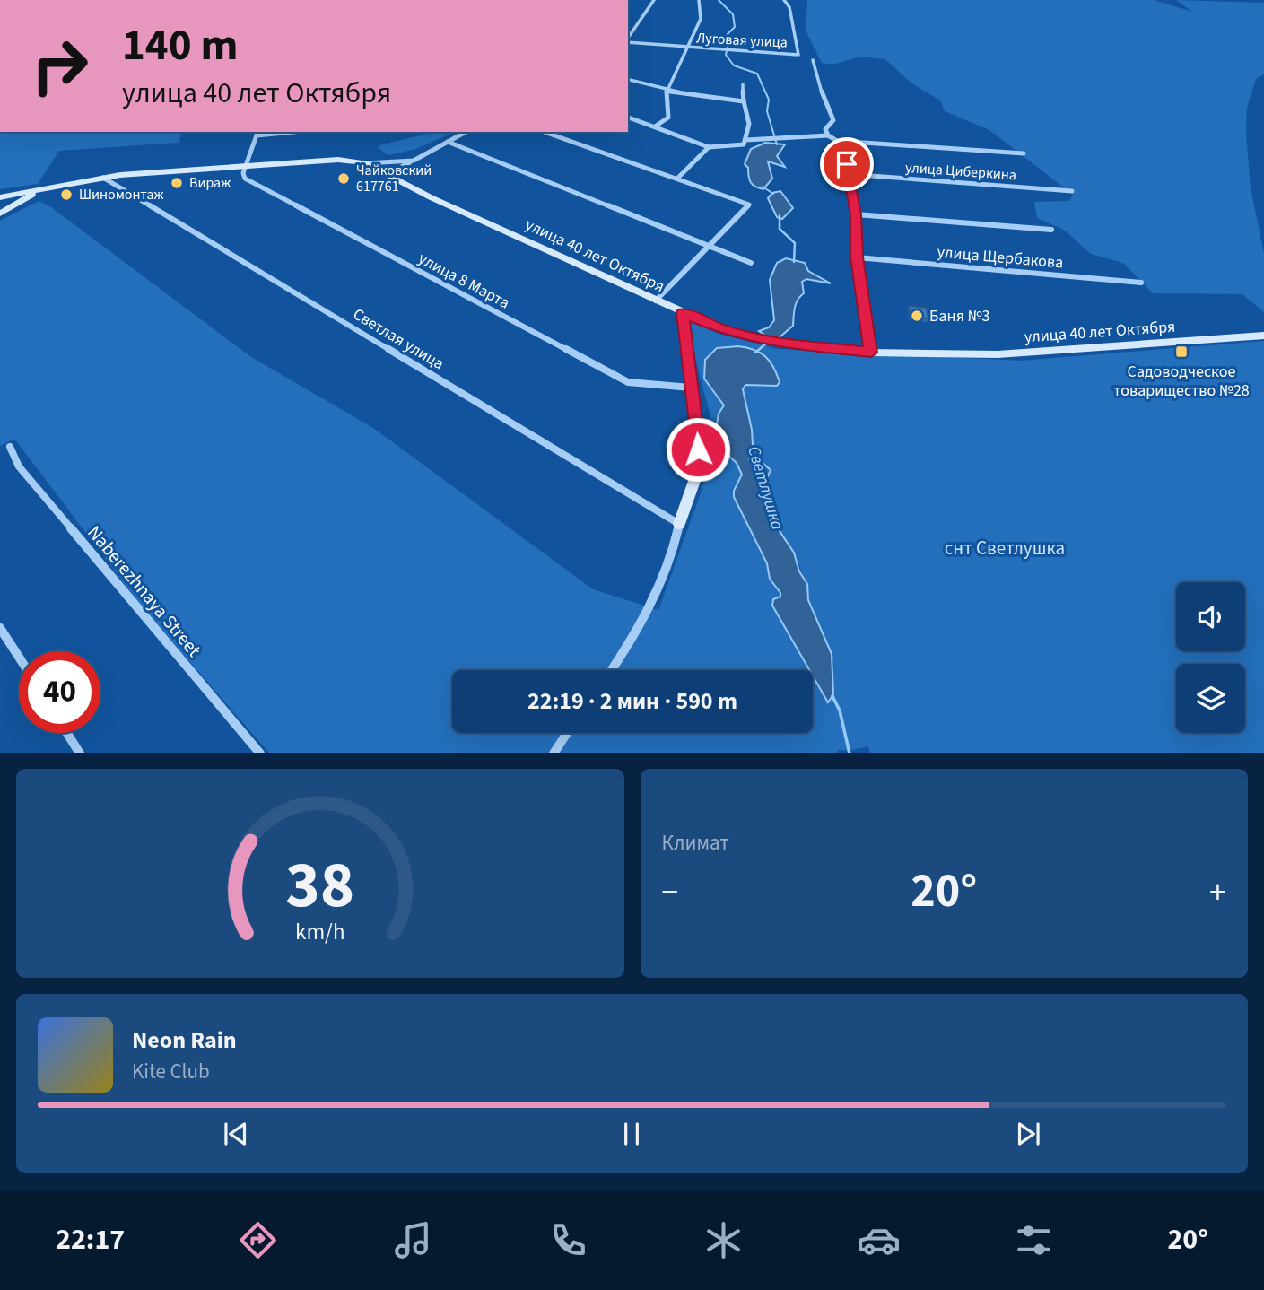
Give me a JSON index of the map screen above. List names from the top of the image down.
{
  "streets": {
    "main road": ["улица 40 лет Октября"],
    "street": [
      "Луговая улица",
      "улица Циберкина",
      "улица Щербакова",
      "улица 8 Марта",
      "Светлая улица",
      "Naberezhnaya Street"
    ]
  },
  "crossings": [
    ["улица 40 лет Октября", "улица 8 Марта"],
    ["улица 40 лет Октября", "Светлая улица"]
  ],
  "water": ["Светлушка"],
  "parks": ["снт Светлушка"],
  "places": {
    "other": [
      "Чайковский 617761",
      "Вираж",
      "Шиномонтаж",
      "Баня №3"
    ],
    "transit": ["Садоводческое товарищество №28"]
  },
  "page": {
    "turn": ["140 m", "улица 40 лет Октября"],
    "limit": "40",
    "trip": "22:19 · 2 мин · 590 m",
    "tile": "Климат",
    "heat": ["−", "20°", "+"],
    "song": ["Neon Rain", "Kite Club"],
    "tabs": ["22:17", "20°"],
    "gauge": ["38", "km/h"]
  }
}
